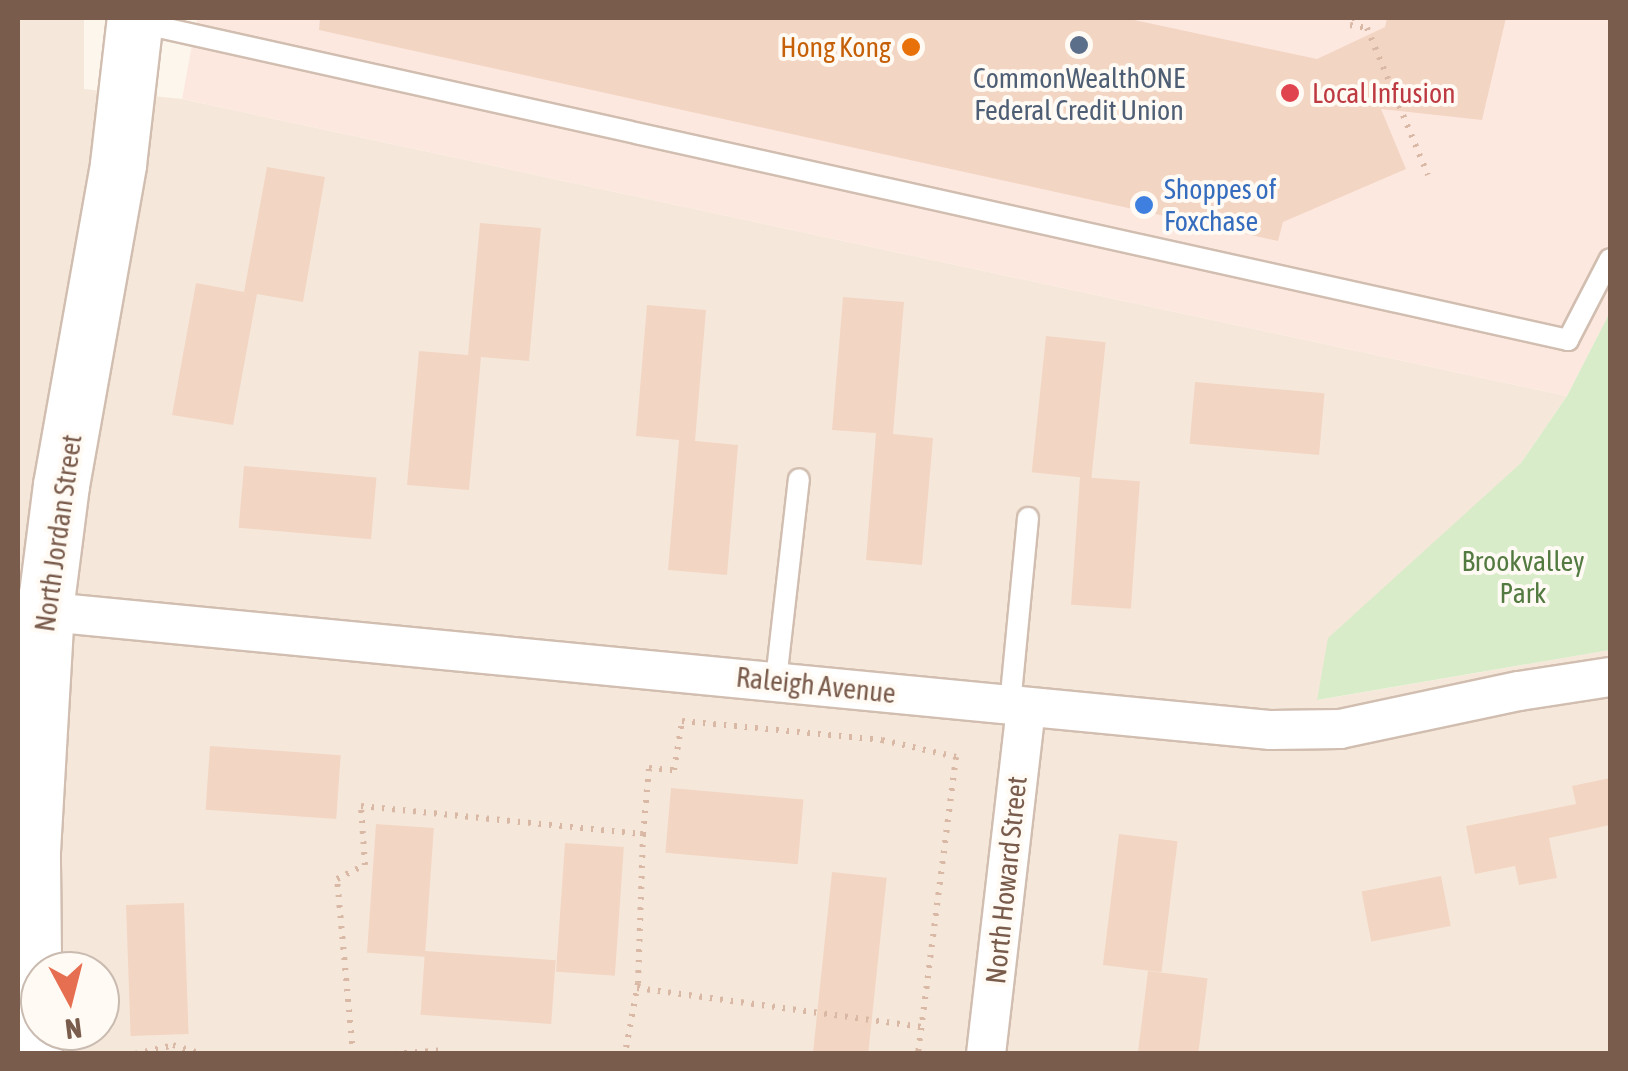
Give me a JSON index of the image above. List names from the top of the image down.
{
  "streets": {
    "street": ["North Jordan Street", "Raleigh Avenue", "North Howard Street"]
  },
  "crossings": [
    ["North Jordan Street", "Raleigh Avenue"],
    ["Raleigh Avenue", "North Howard Street"]
  ],
  "parks": ["Brookvalley Park"],
  "places": [
    "CommonWealthONE Federal Credit Union",
    "Hong Kong",
    "Local Infusion",
    "Shoppes of Foxchase"
  ],
  "north": "bottom"
}
